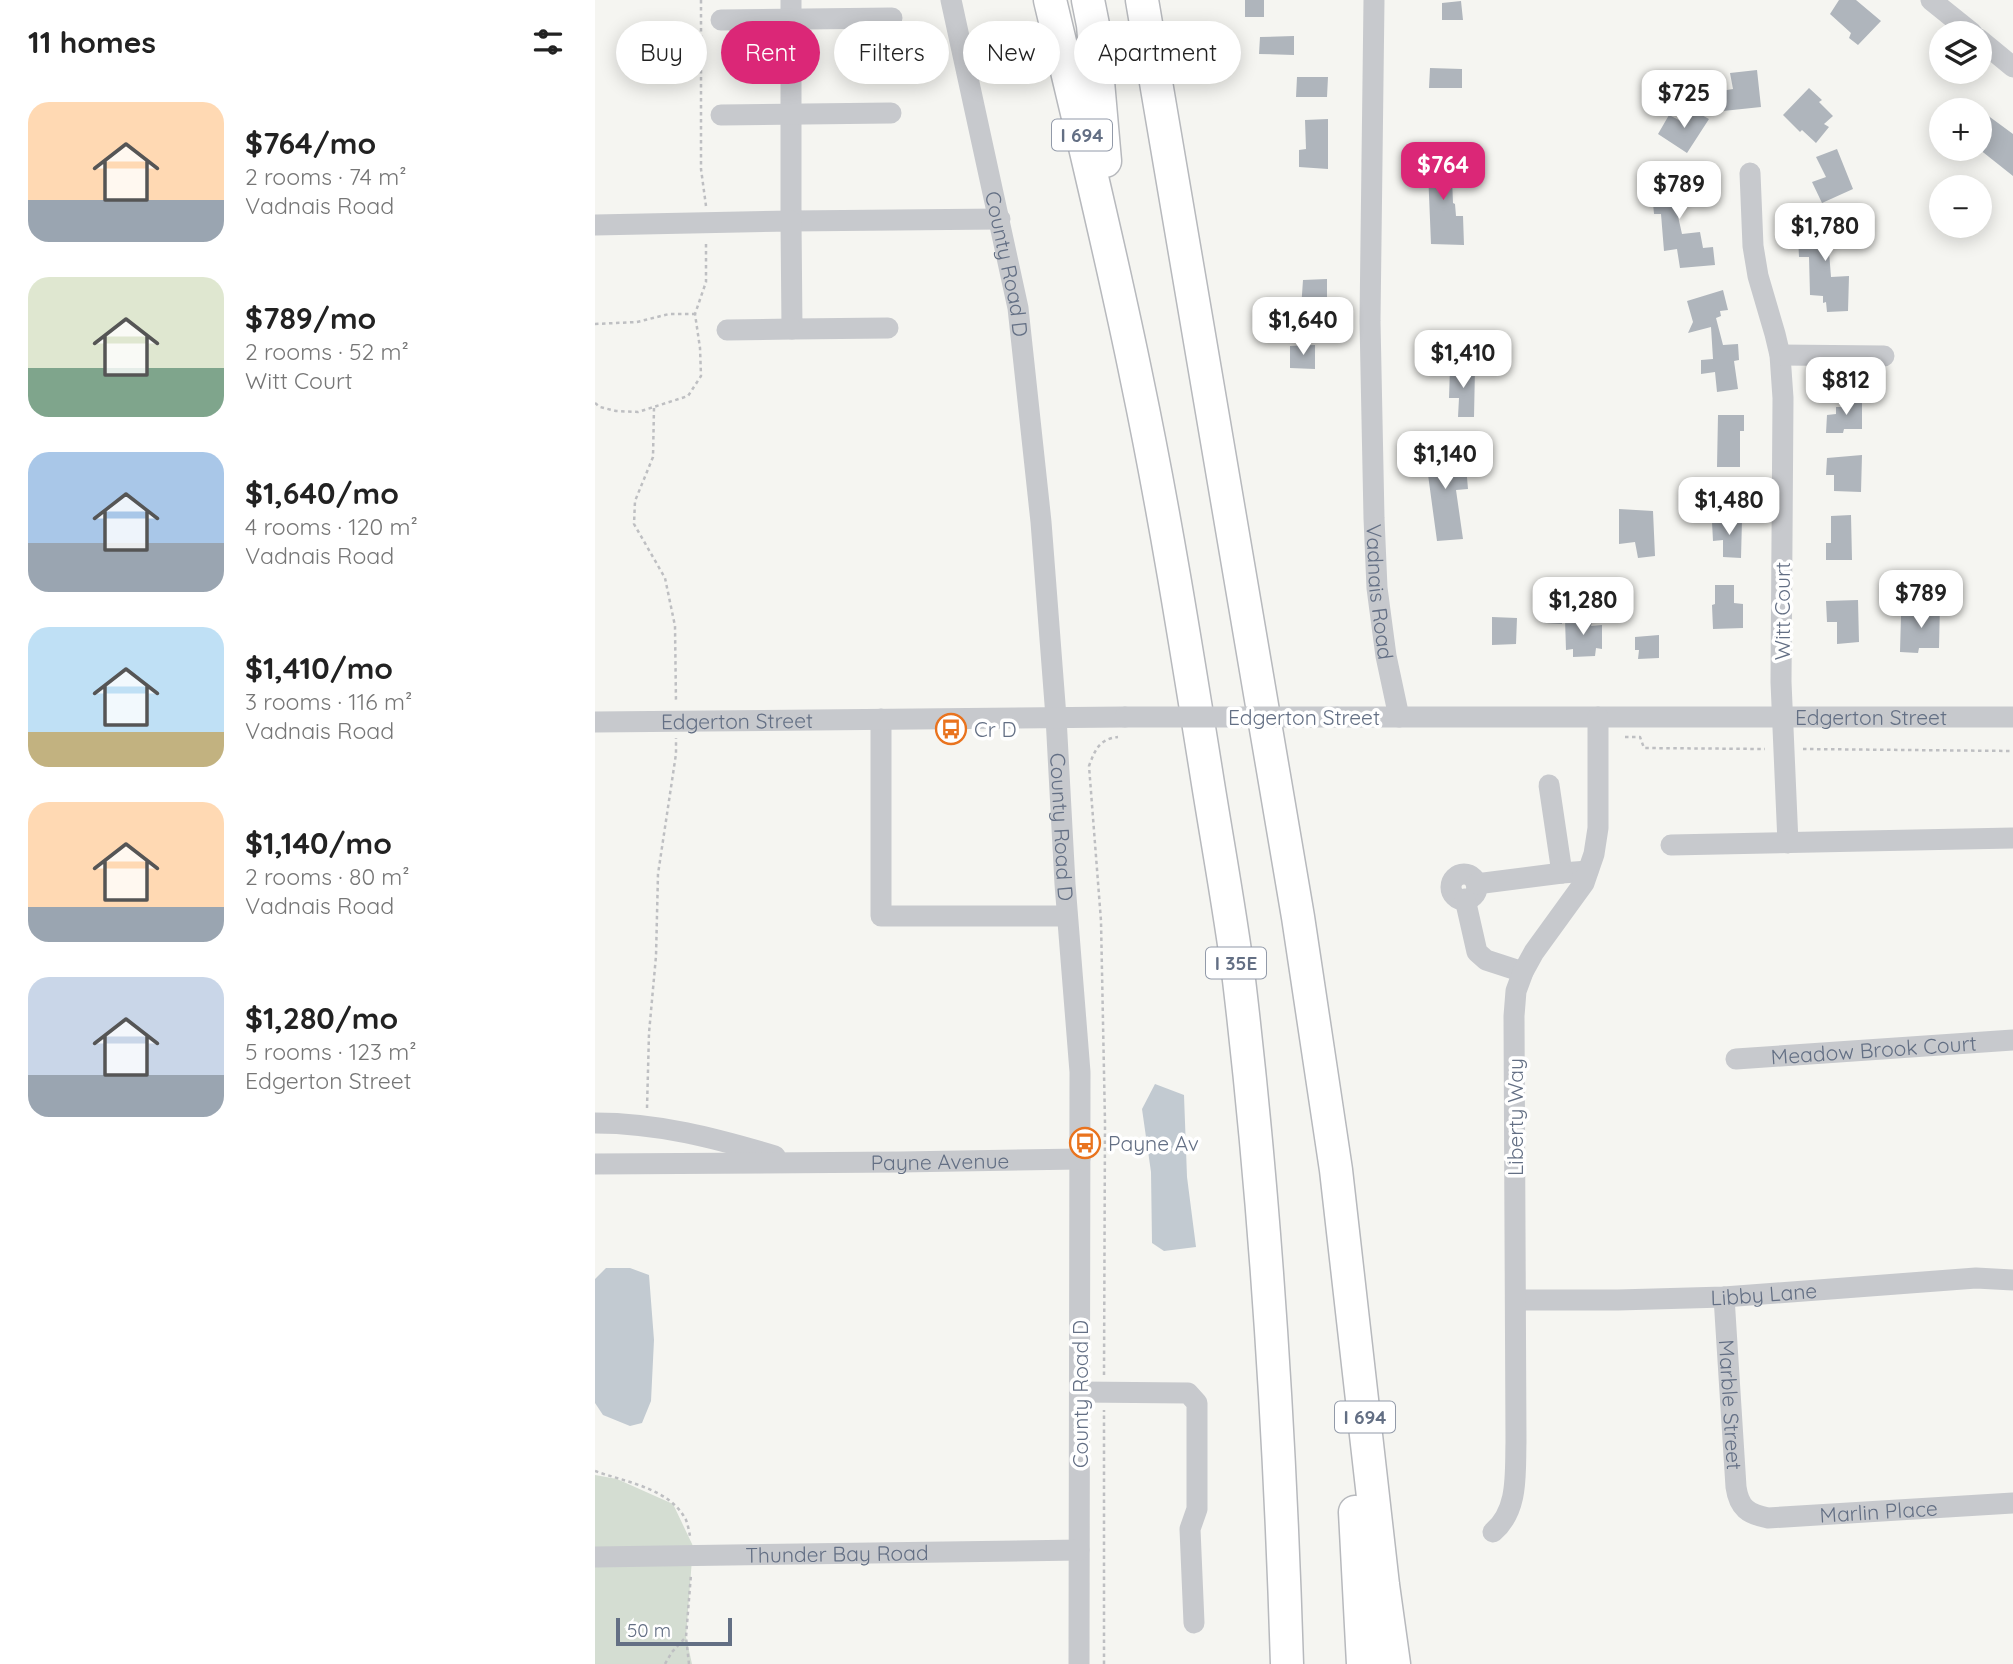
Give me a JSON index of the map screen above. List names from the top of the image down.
{
  "streets": {
    "highway": ["I 694", "I 35E"],
    "street": [
      "County Road D",
      "Vadnais Road",
      "Witt Court",
      "Edgerton Street",
      "Meadow Brook Court",
      "Liberty Way",
      "Payne Avenue",
      "Libby Lane",
      "Marble Street",
      "Marlin Place",
      "Thunder Bay Road"
    ]
  },
  "crossings": [
    ["I 694", "I 35E"],
    ["County Road D", "Edgerton Street"],
    ["County Road D", "Payne Avenue"],
    ["County Road D", "Thunder Bay Road"],
    ["Vadnais Road", "Edgerton Street"],
    ["Witt Court", "Edgerton Street"],
    ["Edgerton Street", "Liberty Way"],
    ["Liberty Way", "Libby Lane"],
    ["Libby Lane", "Marble Street"],
    ["Marble Street", "Marlin Place"]
  ],
  "places": {
    "bus stop": ["Cr D", "Payne Av"]
  },
  "scale_bar": "50 m",
  "page": {
    "heading": "11 homes",
    "map_buttons": ["+", "−"],
    "chip": [
      "Buy",
      "Rent",
      "Filters",
      "New",
      "Apartment"
    ],
    "price": [
      "$725",
      "$764",
      "$789",
      "$1,780",
      "$1,640",
      "$1,410",
      "$812",
      "$1,140",
      "$1,480",
      "$789",
      "$1,280"
    ],
    "list": [
      {
        "name": "$764/mo",
        "note": "2 rooms · 74 m² · Vadnais Road"
      },
      {
        "name": "$789/mo",
        "note": "2 rooms · 52 m² · Witt Court"
      },
      {
        "name": "$1,640/mo",
        "note": "4 rooms · 120 m² · Vadnais Road"
      },
      {
        "name": "$1,410/mo",
        "note": "3 rooms · 116 m² · Vadnais Road"
      },
      {
        "name": "$1,140/mo",
        "note": "2 rooms · 80 m² · Vadnais Road"
      },
      {
        "name": "$1,280/mo",
        "note": "5 rooms · 123 m² · Edgerton Street"
      }
    ],
    "scale": "50 m"
  }
}
